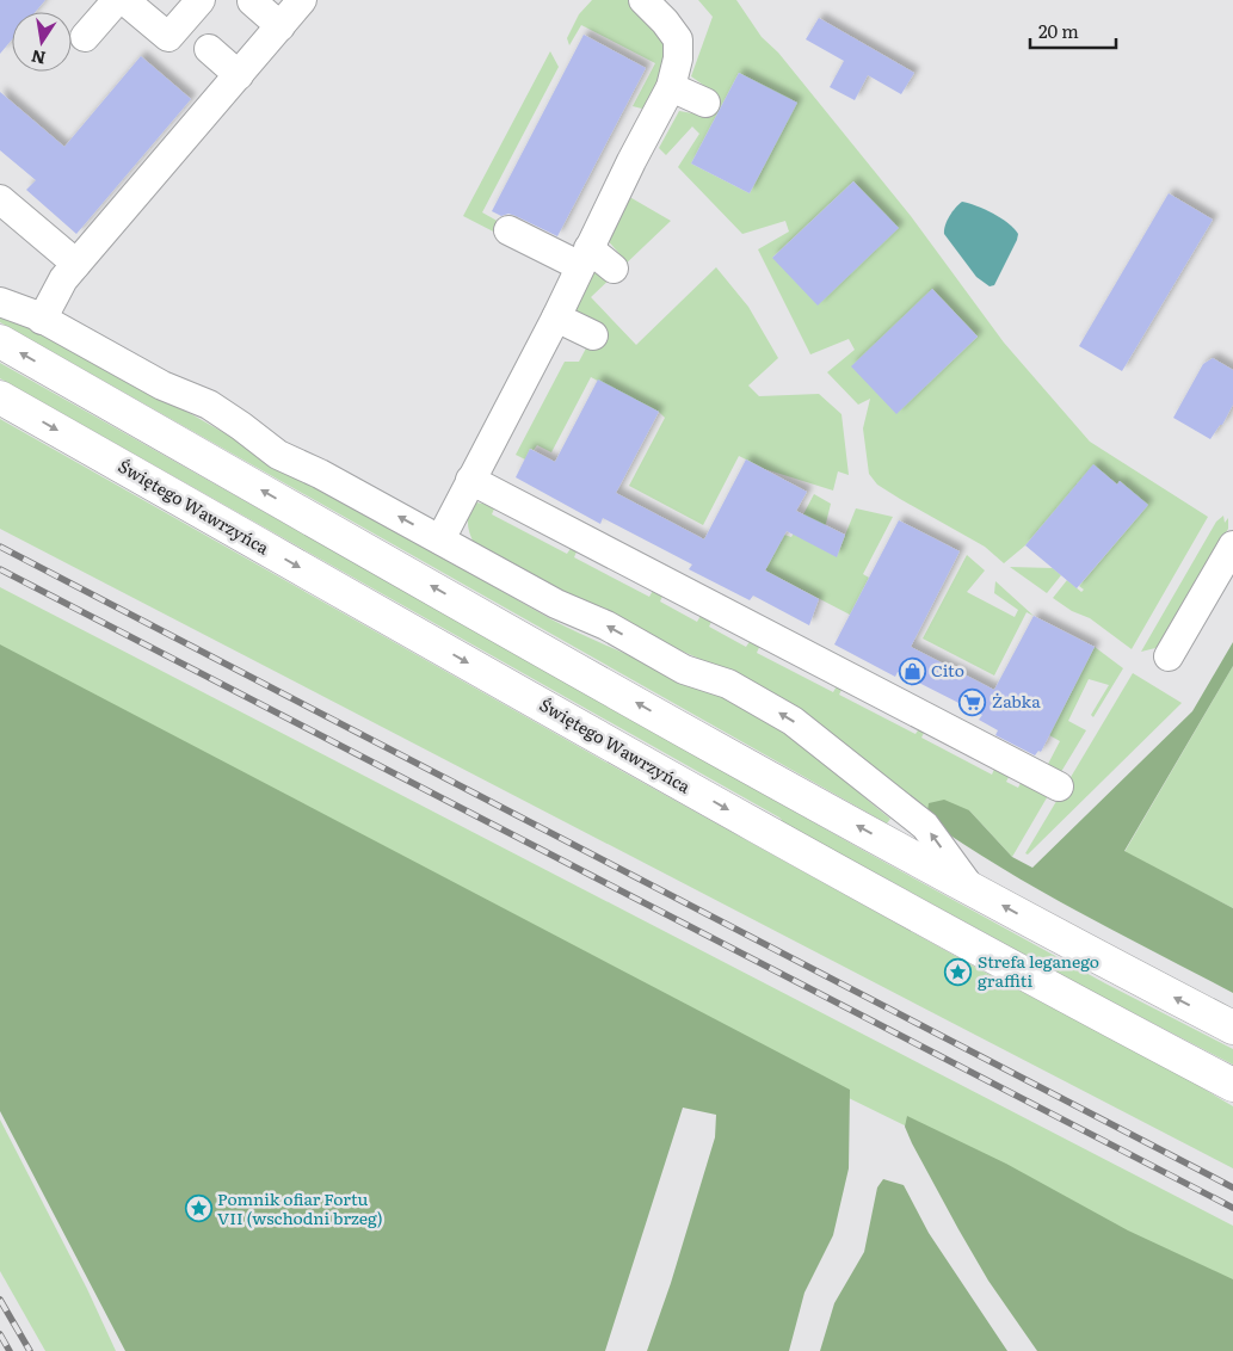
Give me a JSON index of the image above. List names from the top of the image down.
{
  "streets": {
    "main road": ["Świętego Wawrzyńca"]
  },
  "places": {
    "shop": ["Cito"],
    "supermarket": ["Żabka"],
    "place": ["Strefa leganego graffiti", "Pomnik ofiar Fortu VII (wschodni brzeg)"]
  },
  "scale_bar": "20 m",
  "north": "bottom"
}
